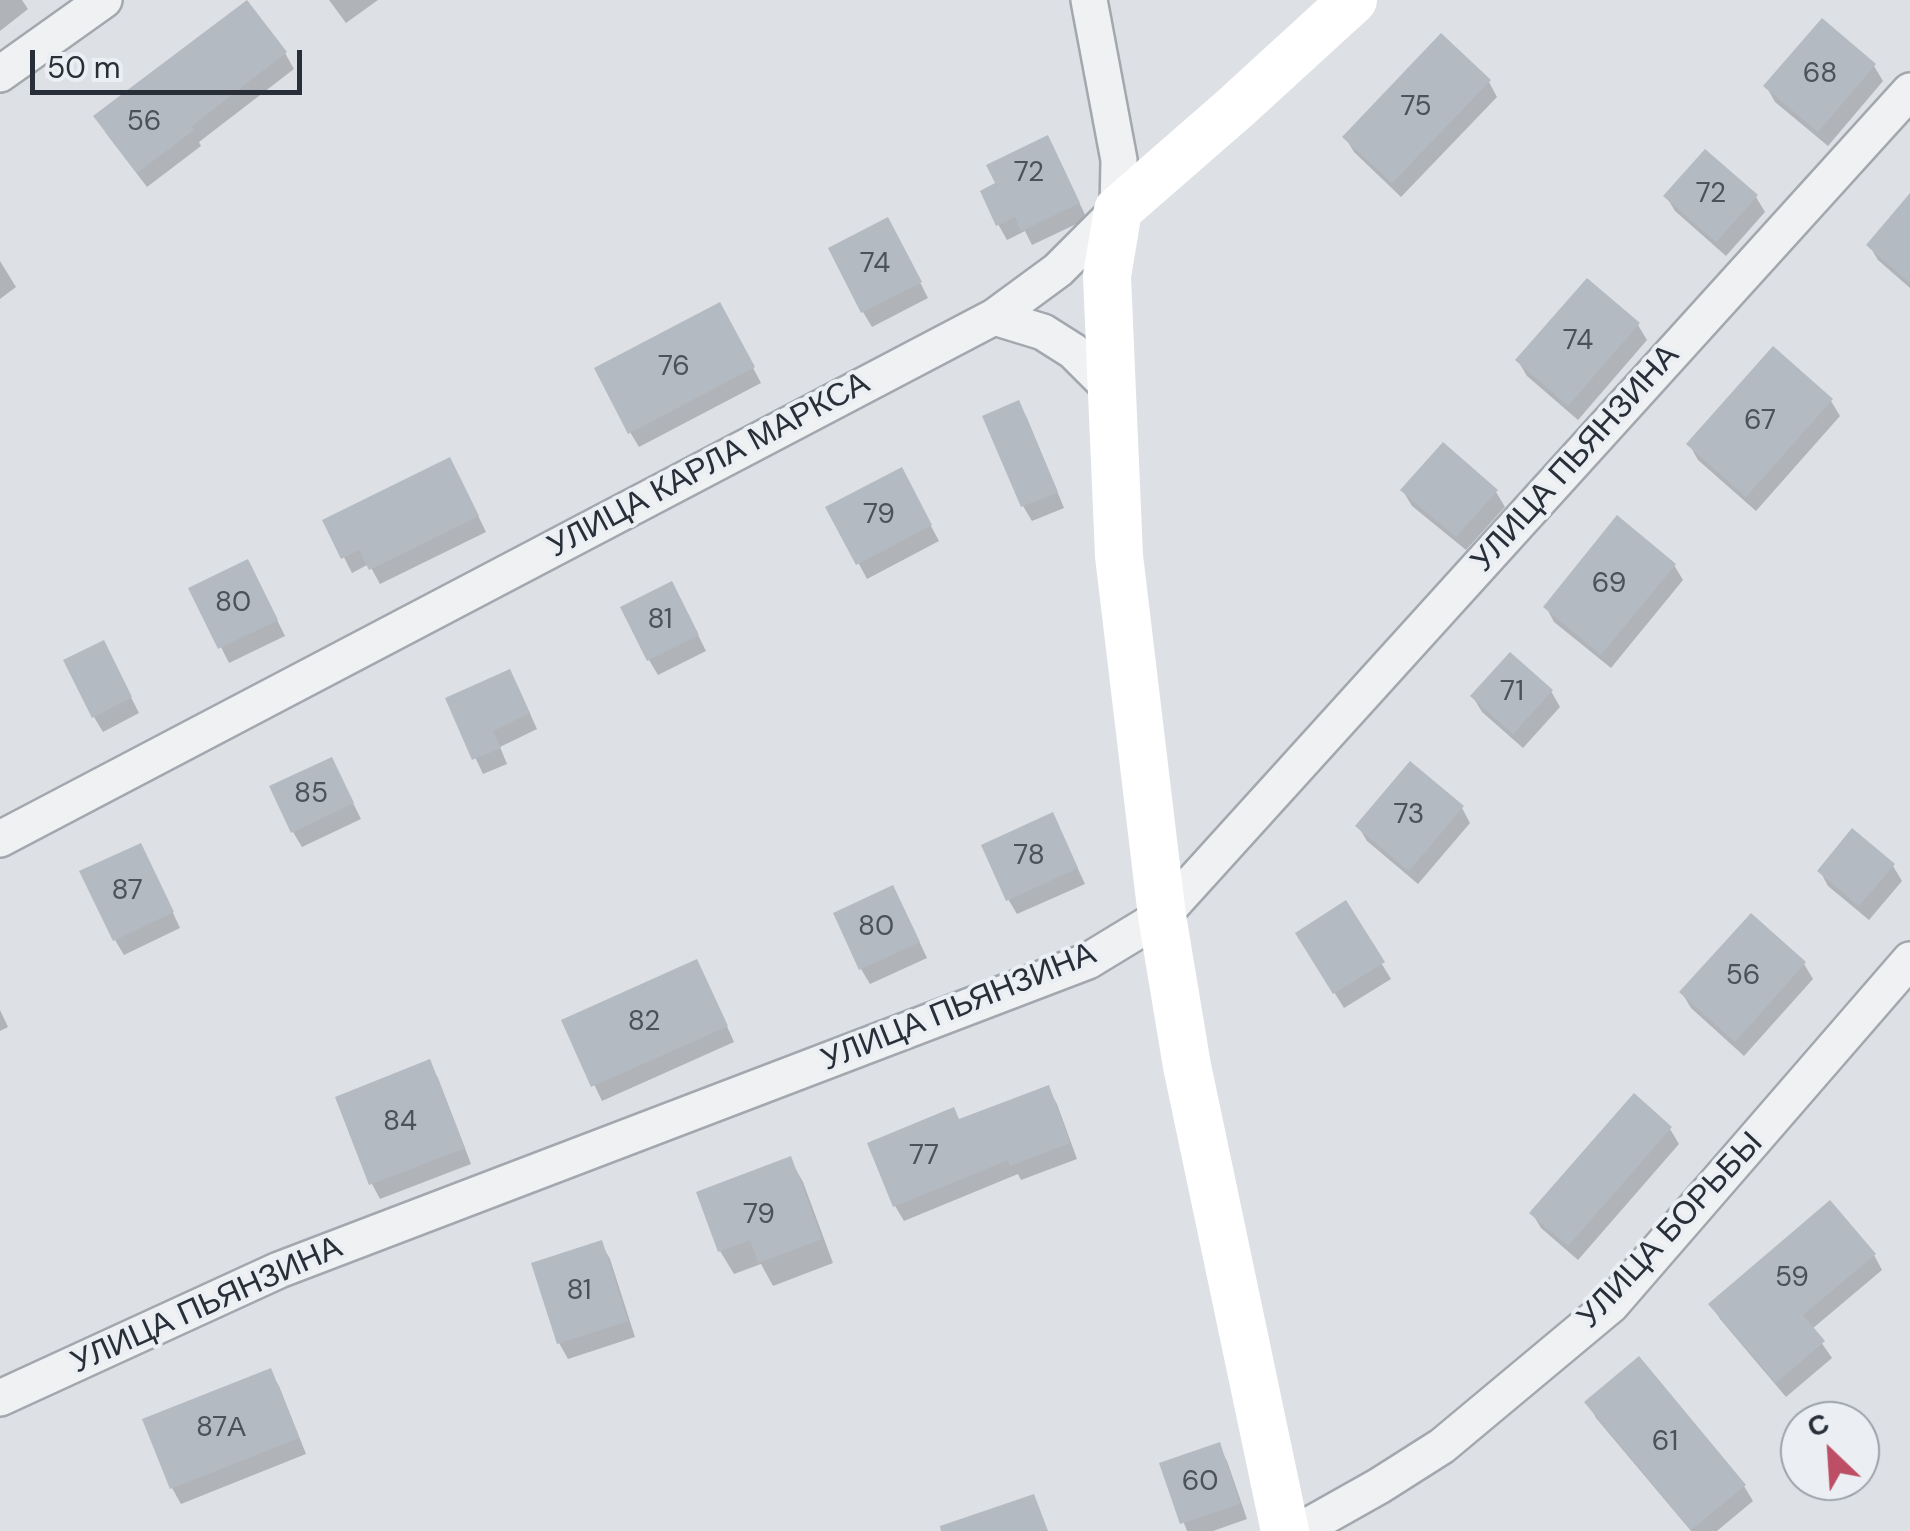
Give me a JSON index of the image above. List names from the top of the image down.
{
  "streets": {
    "street": ["УЛИЦА ПЬЯНЗИНА", "УЛИЦА КАРЛА МАРКСА", "УЛИЦА БОРЬБЫ"]
  },
  "house_numbers": [
    "68",
    "75",
    "56",
    "72",
    "72",
    "74",
    "74",
    "76",
    "67",
    "79",
    "69",
    "80",
    "81",
    "71",
    "85",
    "73",
    "78",
    "87",
    "80",
    "56",
    "82",
    "84",
    "77",
    "79",
    "59",
    "81",
    "87А",
    "61",
    "60"
  ],
  "scale_bar": "50 m",
  "north": "top left"
}
